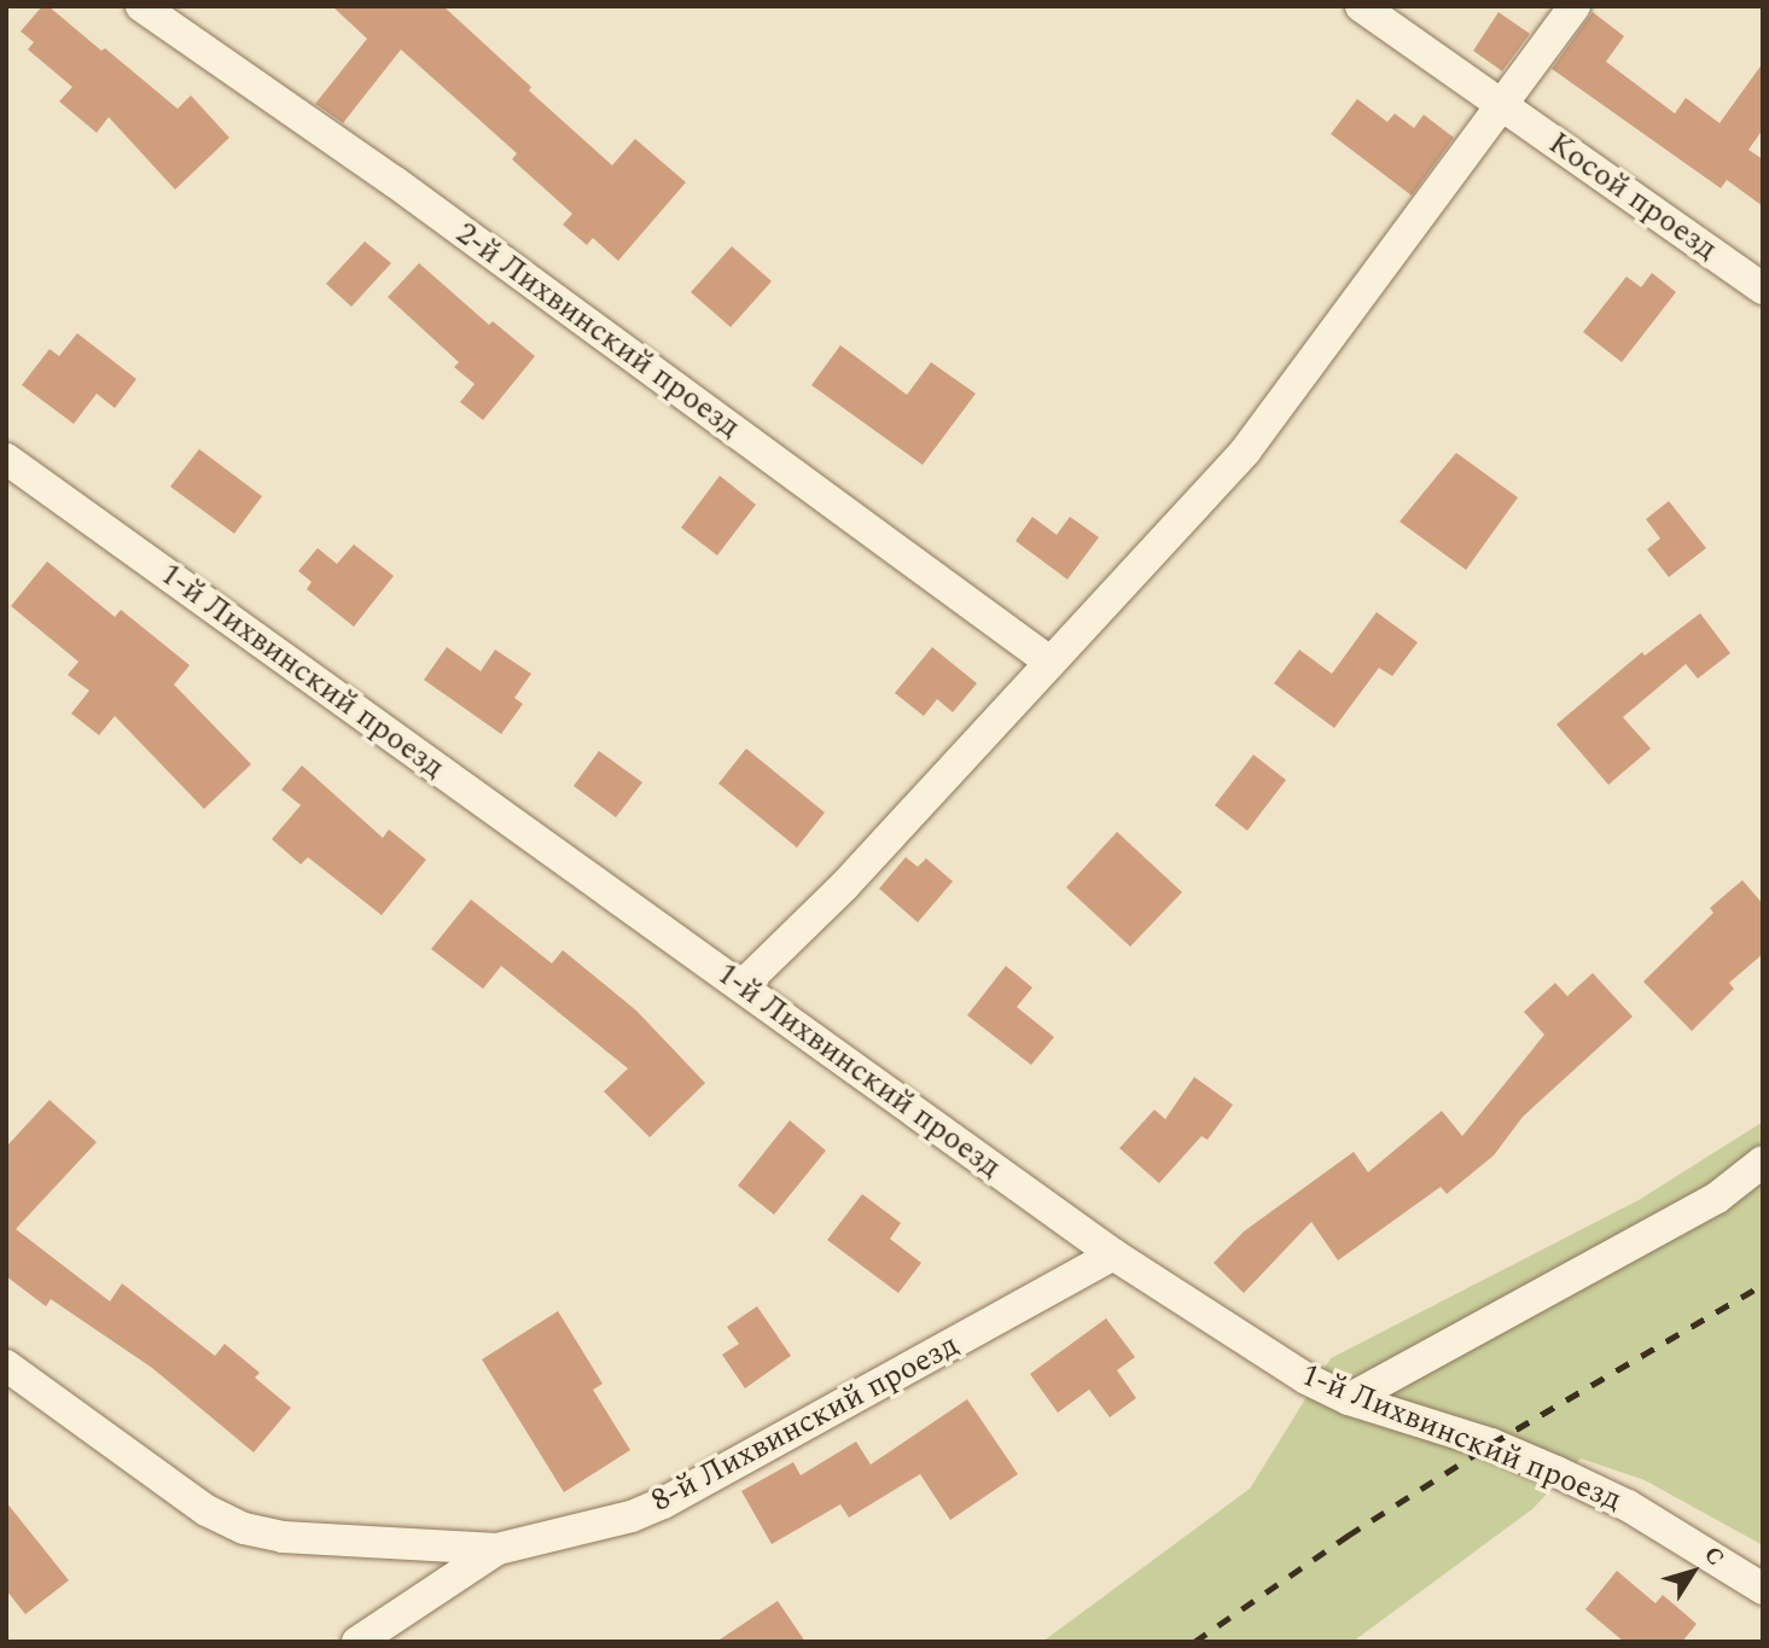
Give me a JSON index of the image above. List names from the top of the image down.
{
  "streets": {
    "street": [
      "Косой проезд",
      "2-й Лихвинский проезд",
      "1-й Лихвинский проезд",
      "8-й Лихвинский проезд"
    ]
  },
  "crossings": [
    ["1-й Лихвинский проезд", "8-й Лихвинский проезд"]
  ],
  "north": "top right"
}
